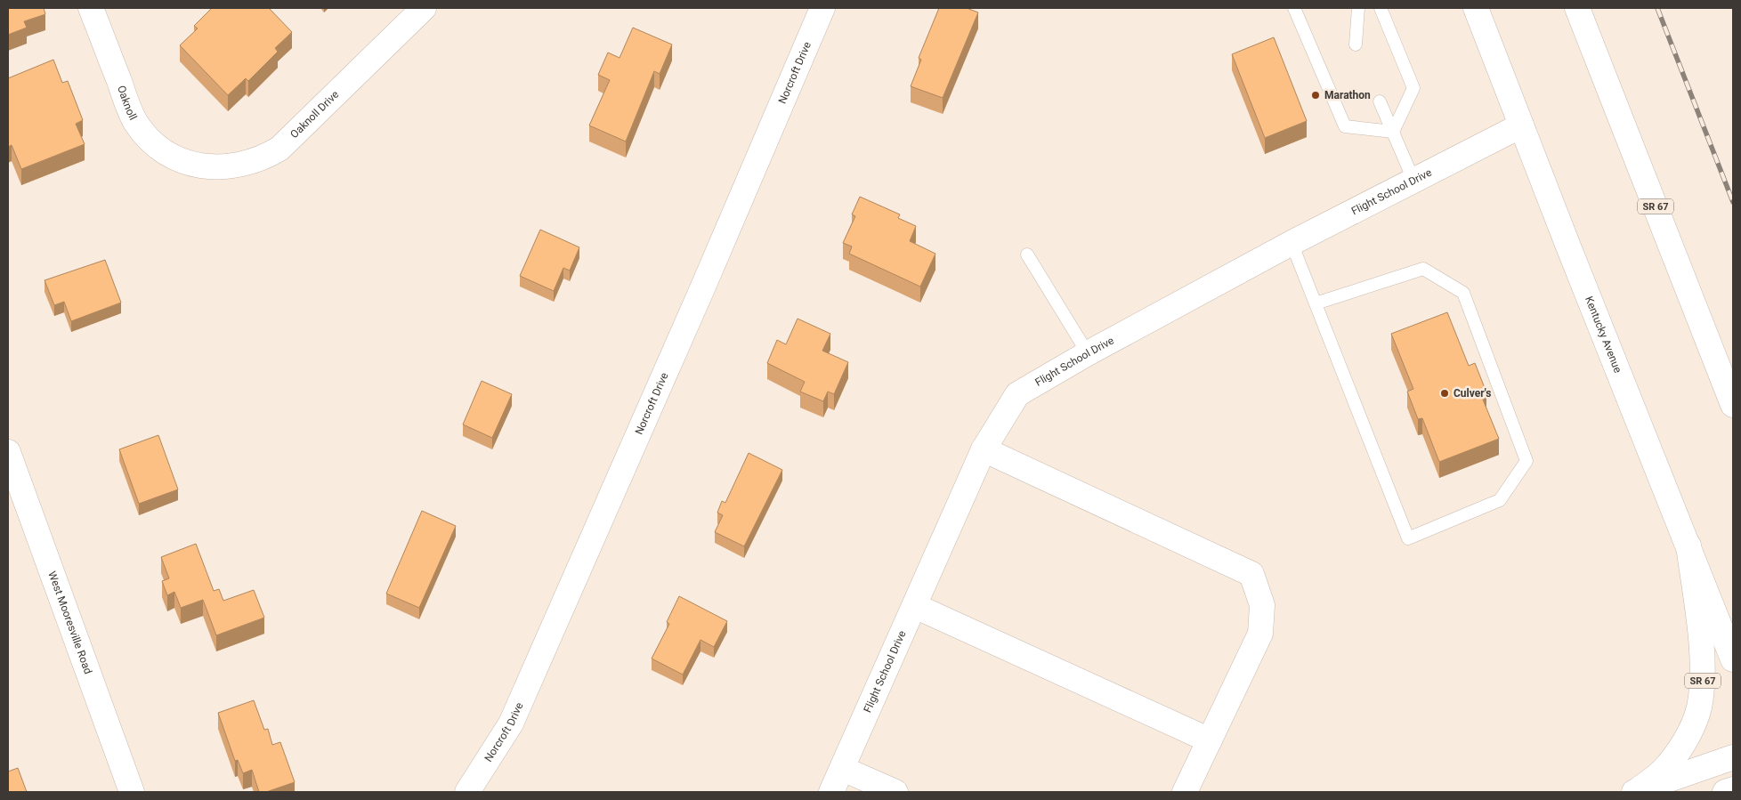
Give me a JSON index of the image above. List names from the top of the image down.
{
  "streets": {
    "main road": [
      "Norcroft Drive",
      "Oaknoll",
      "Oaknoll Drive",
      "Flight School Drive",
      "SR 67",
      "Kentucky Avenue",
      "West Mooresville Road"
    ]
  },
  "crossings": [
    ["Oaknoll", "Oaknoll Drive"],
    ["Flight School Drive", "Kentucky Avenue"],
    ["SR 67", "Kentucky Avenue"]
  ],
  "places": ["Marathon", "Culver's"]
}
